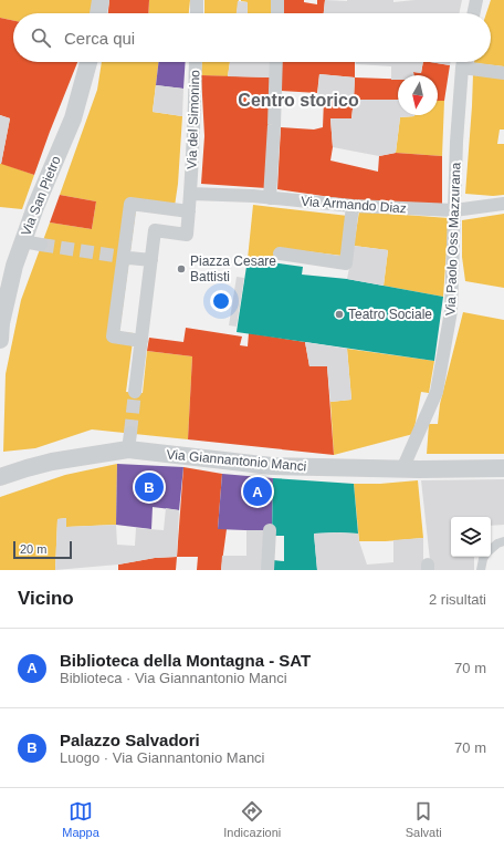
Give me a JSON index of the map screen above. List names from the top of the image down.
{
  "streets": {
    "street": [
      "Via del Simonino",
      "Via San Pietro",
      "Via Armando Diaz",
      "Via Paolo Oss Mazzurana",
      "Via Giannantonio Manci"
    ]
  },
  "crossings": [
    ["Via del Simonino", "Via Armando Diaz"],
    ["Via Armando Diaz", "Via Paolo Oss Mazzurana"],
    ["Via Paolo Oss Mazzurana", "Via Giannantonio Manci"]
  ],
  "districts": ["Centro storico"],
  "places": ["Piazza Cesare Battisti", "Teatro Sociale"],
  "scale_bar": "20 m",
  "north": "bottom",
  "page": {
    "search": "Cerca qui",
    "pins": ["B", "A"],
    "scale": "20 m",
    "heading": ["Vicino", "2 risultati"],
    "list": [
      {
        "mark": "A",
        "name": "Biblioteca della Montagna - SAT",
        "note": "Biblioteca · Via Giannantonio Manci",
        "value": "70 m"
      },
      {
        "mark": "B",
        "name": "Palazzo Salvadori",
        "note": "Luogo · Via Giannantonio Manci",
        "value": "70 m"
      }
    ],
    "nav": ["Mappa", "Indicazioni", "Salvati"]
  }
}
